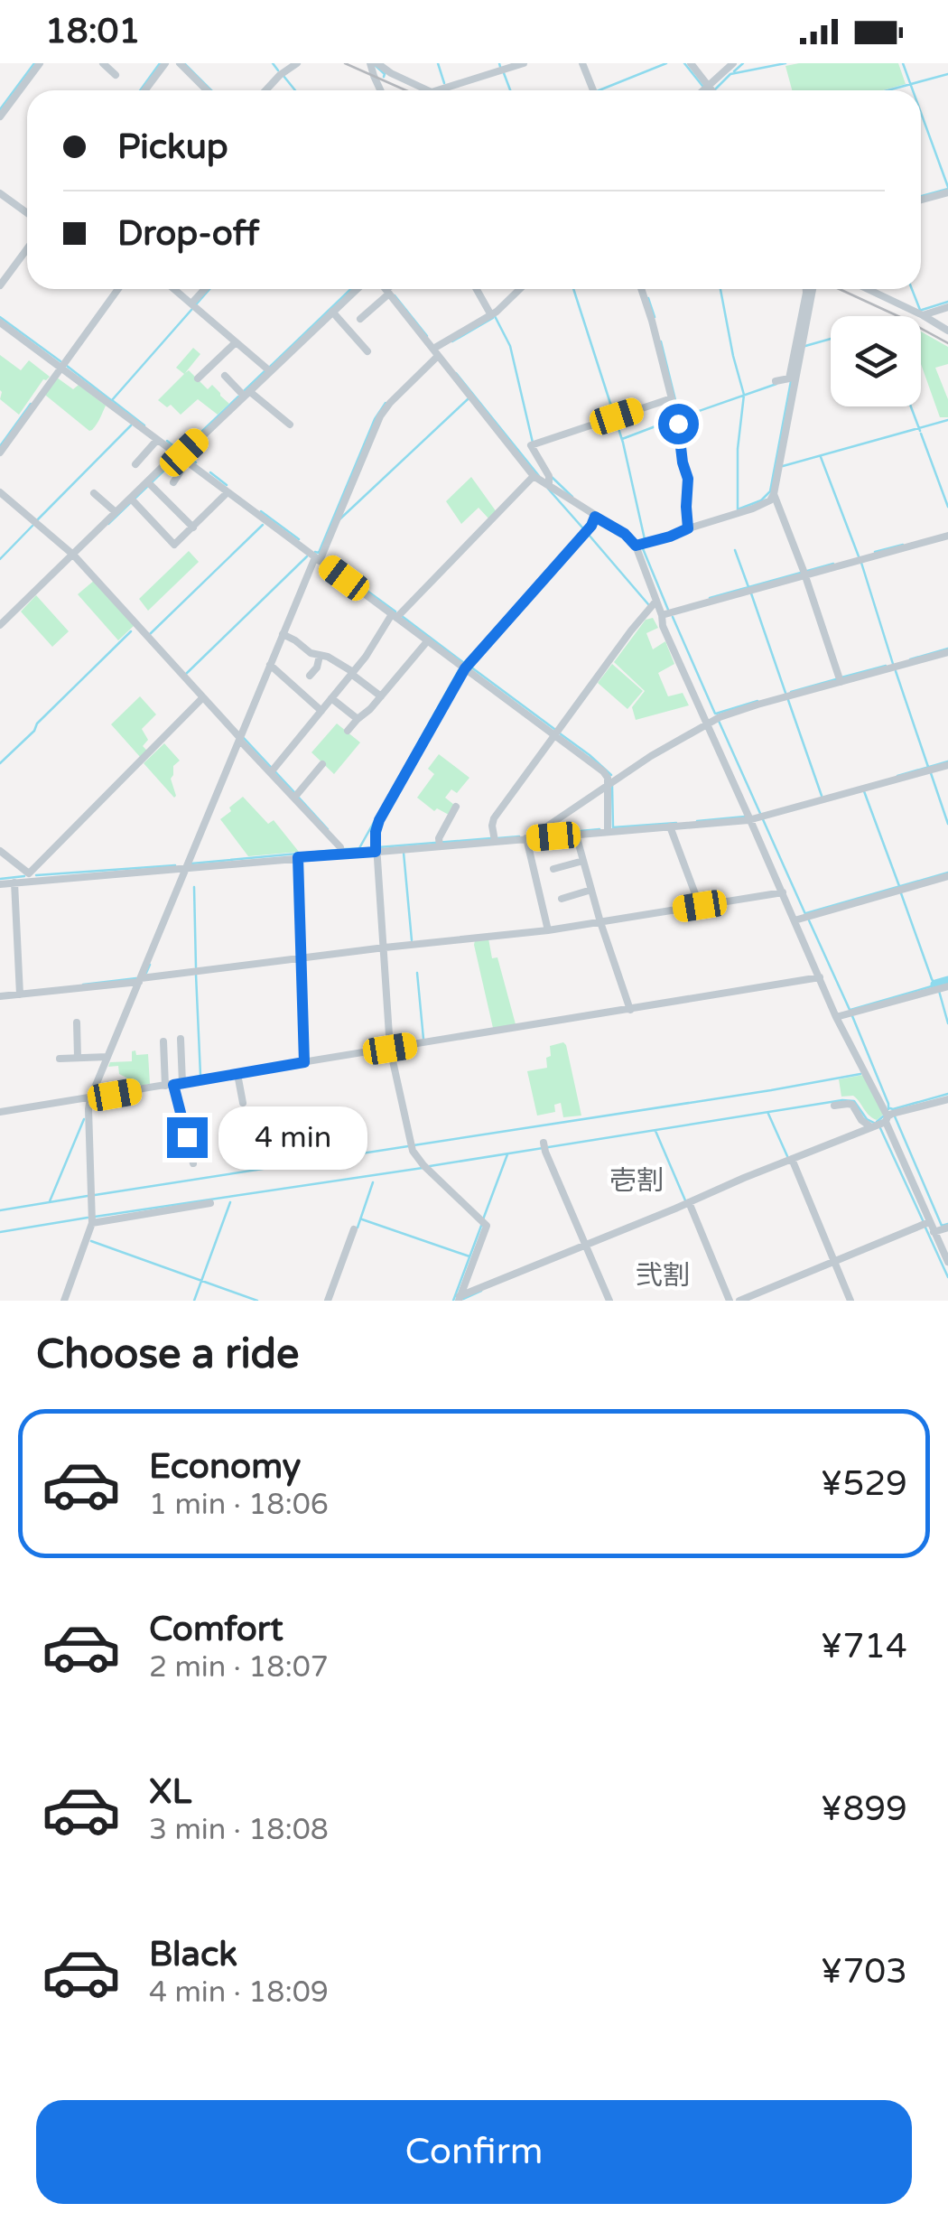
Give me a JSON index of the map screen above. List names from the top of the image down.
{
  "districts": ["壱割", "弐割"],
  "page": {
    "status": "18:01",
    "banner": ["Pickup", "Drop-off"],
    "bubble": "4 min",
    "heading": "Choose a ride",
    "list": [
      {
        "name": "Economy",
        "note": "1 min · 18:06",
        "value": "¥529"
      },
      {
        "name": "Comfort",
        "note": "2 min · 18:07",
        "value": "¥714"
      },
      {
        "name": "XL",
        "note": "3 min · 18:08",
        "value": "¥899"
      },
      {
        "name": "Black",
        "note": "4 min · 18:09",
        "value": "¥703"
      }
    ],
    "buttons": "Confirm"
  }
}
